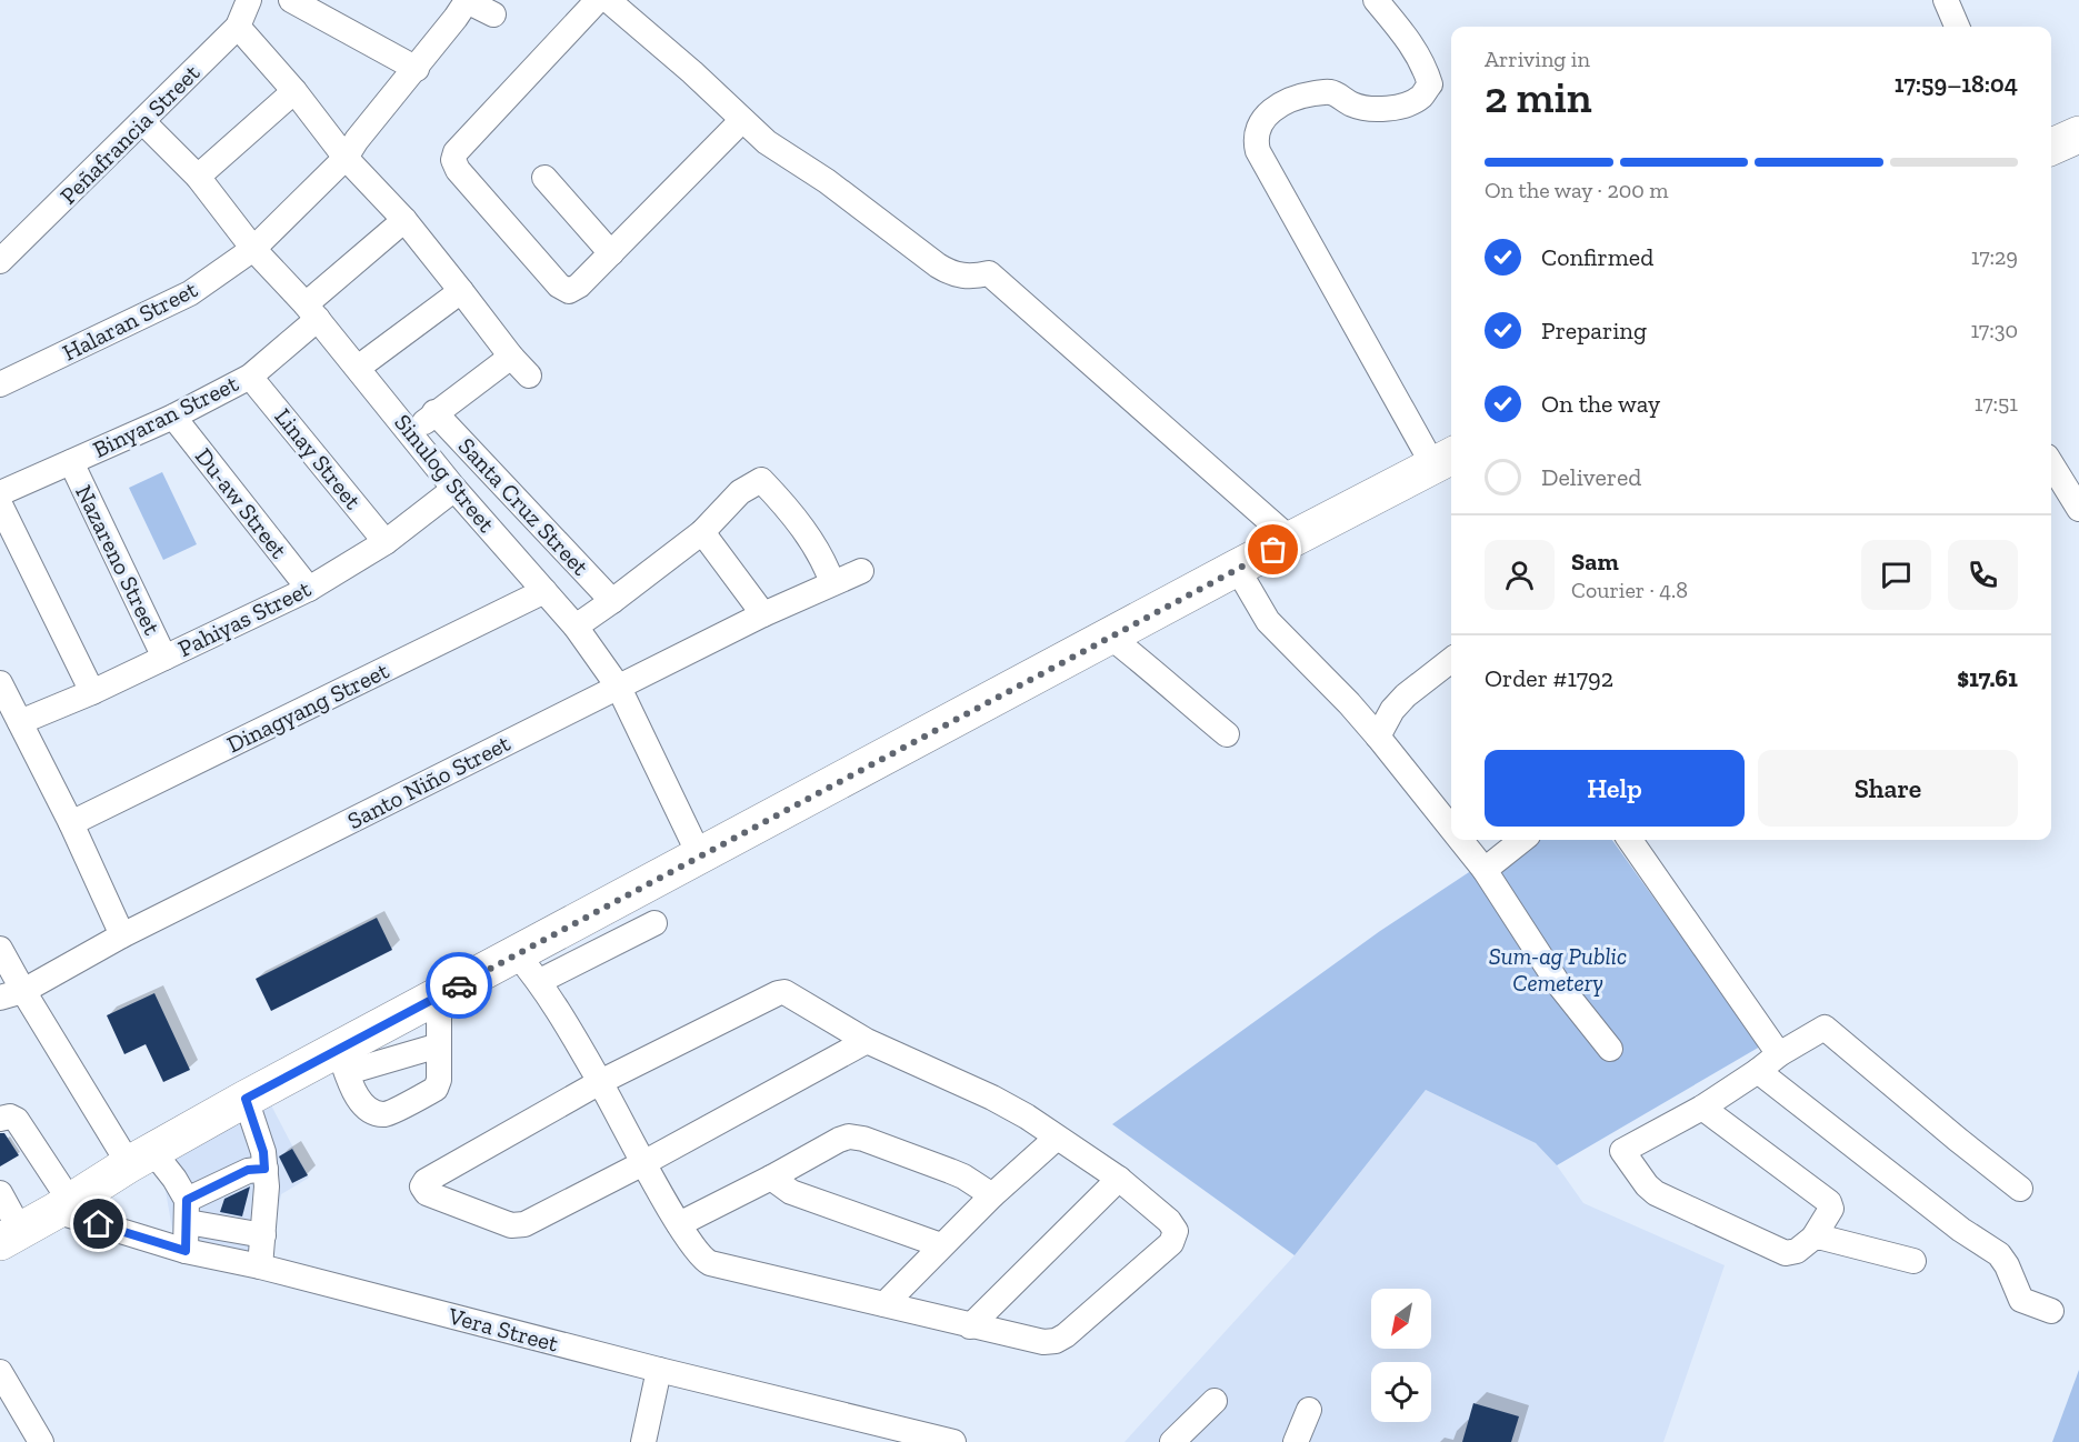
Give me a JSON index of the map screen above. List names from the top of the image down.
{
  "streets": {
    "street": [
      "Peñafrancia Street",
      "Halaran Street",
      "Binyaran Street",
      "Linay Street",
      "Sinulog Street",
      "Du-aw Street",
      "Santa Cruz Street",
      "Nazareno Street",
      "Pahiyas Street",
      "Dinagyang Street",
      "Santo Niño Street",
      "Vera Street"
    ]
  },
  "crossings": [
    ["Peñafrancia Street", "Sinulog Street"],
    ["Halaran Street", "Sinulog Street"],
    ["Binyaran Street", "Linay Street"],
    ["Binyaran Street", "Sinulog Street"],
    ["Binyaran Street", "Du-aw Street"],
    ["Binyaran Street", "Nazareno Street"],
    ["Linay Street", "Pahiyas Street"],
    ["Sinulog Street", "Pahiyas Street"],
    ["Sinulog Street", "Dinagyang Street"],
    ["Sinulog Street", "Santo Niño Street"],
    ["Du-aw Street", "Pahiyas Street"],
    ["Nazareno Street", "Pahiyas Street"]
  ],
  "parks": ["Sum-ag Public Cemetery"],
  "north": "bottom left",
  "page": {
    "heading": ["2 min", "Arriving in", "17:59–18:04"],
    "panel": [
      "Sam",
      "Courier · 4.8",
      "Order #1792",
      "$17.61"
    ],
    "bar": "On the way · 200 m",
    "list": [
      ["Confirmed", "17:29"],
      ["Preparing", "17:30"],
      ["On the way", "17:51"],
      "Delivered"
    ],
    "buttons": ["Help", "Share"]
  }
}
